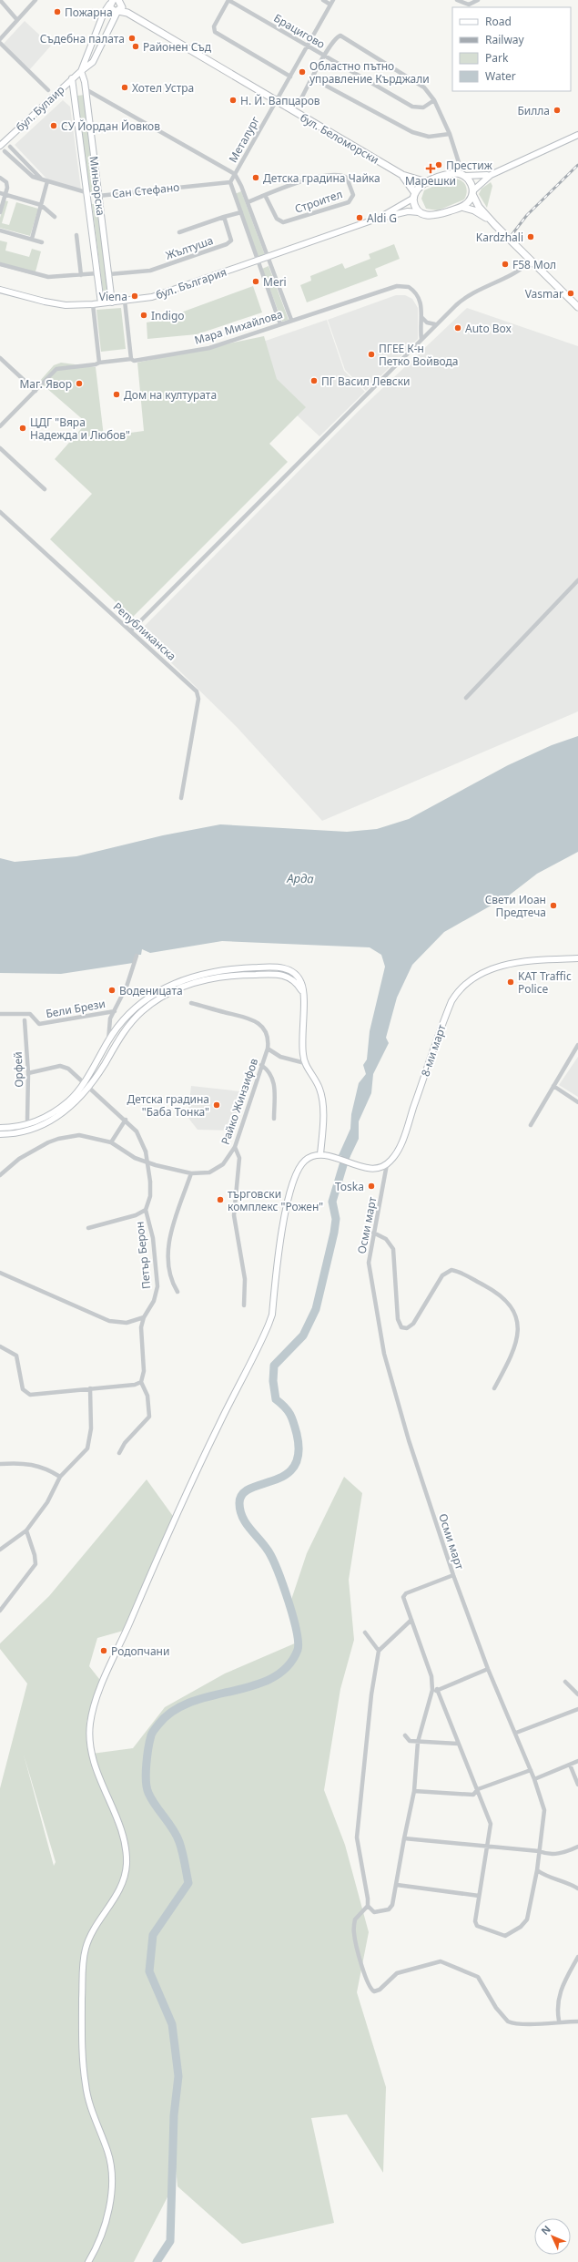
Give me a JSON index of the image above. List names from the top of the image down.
{
  "streets": {
    "main road": [
      "бул. Булаир",
      "бул. Беломорски",
      "Миньорска",
      "бул. България",
      "8-ми март"
    ],
    "street": [
      "Брацигово",
      "Металург",
      "Сан Стефано",
      "Строител",
      "Жълтуша",
      "Мара Михайлова",
      "Републиканска",
      "Бели Брези",
      "Орфей",
      "Райко Жинзифов",
      "Осми март",
      "Петър Берон"
    ]
  },
  "crossings": [
    ["Брацигово", "Металург"],
    ["бул. Булаир", "бул. Беломорски"],
    ["бул. Булаир", "Миньорска"],
    ["бул. Беломорски", "Металург"],
    ["бул. Беломорски", "бул. България"],
    ["Металург", "Сан Стефано"],
    ["Металург", "Строител"],
    ["Металург", "бул. България"],
    ["Металург", "Мара Михайлова"],
    ["Миньорска", "Сан Стефано"],
    ["Миньорска", "Жълтуша"],
    ["Миньорска", "бул. България"],
    ["8-ми март", "Осми март"],
    ["Орфей", "Петър Берон"]
  ],
  "water": ["Арда"],
  "places": {
    "other": [
      "Пожарна",
      "Съдебна палата",
      "Районен Съд",
      "Областно пътно управление Кърджали",
      "Хотел Устра",
      "Н. Й. Вапцаров",
      "Билла",
      "СУ Йордан Йовков",
      "Престиж",
      "Детска градина Чайка",
      "Aldi G",
      "Kardzhali",
      "F58 Mол",
      "Meri",
      "Vasmar",
      "Viena",
      "Indigo",
      "Auto Box",
      "ПГЕЕ К-н Петко Войвода",
      "ПГ Васил Левски",
      "Маг. Явор",
      "Дом на културата",
      "ЦДГ \"Вяра Надежда и Любов\"",
      "Свети Иоан Предтеча",
      "KAT Traffic Police",
      "Воденицата",
      "Детска градина \"Баба Тонка\"",
      "Toska",
      "търговски комплекс \"Рожен\"",
      "Родопчани"
    ],
    "health": ["Марешки"]
  },
  "legend": [
    "Road",
    "Railway",
    "Park",
    "Water"
  ],
  "north": "top left"
}
